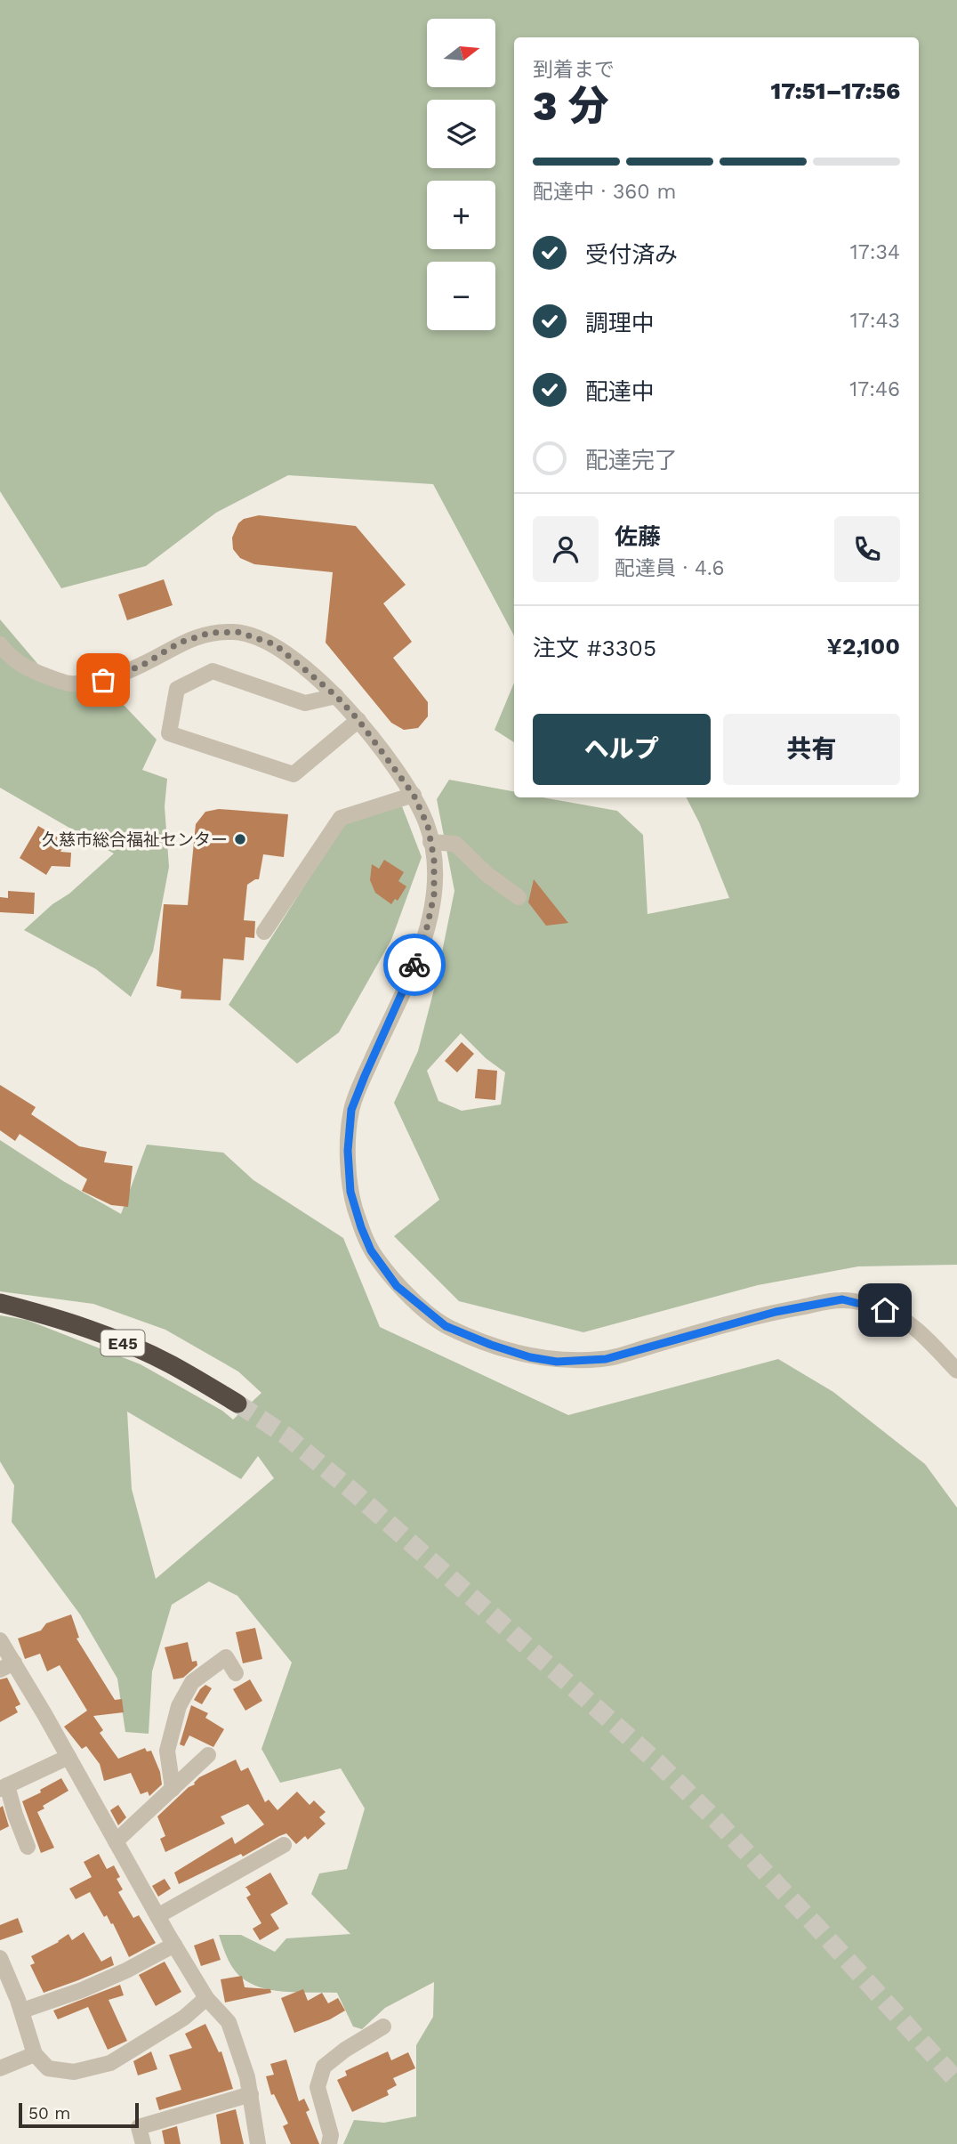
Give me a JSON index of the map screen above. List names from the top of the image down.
{
  "streets": {
    "highway": ["E45"]
  },
  "places": ["久慈市総合福祉センター"],
  "scale_bar": "50 m",
  "north": "right",
  "page": {
    "map_buttons": ["+", "−"],
    "heading": ["3 分", "到着まで", "17:51–17:56"],
    "panel": [
      "佐藤",
      "配達員 · 4.6",
      "注文 #3305",
      "¥2,100"
    ],
    "bar": "配達中 · 360 m",
    "list": [
      ["受付済み", "17:34"],
      ["調理中", "17:43"],
      ["配達中", "17:46"],
      "配達完了"
    ],
    "buttons": ["ヘルプ", "共有"],
    "scale": "50 m"
  }
}
